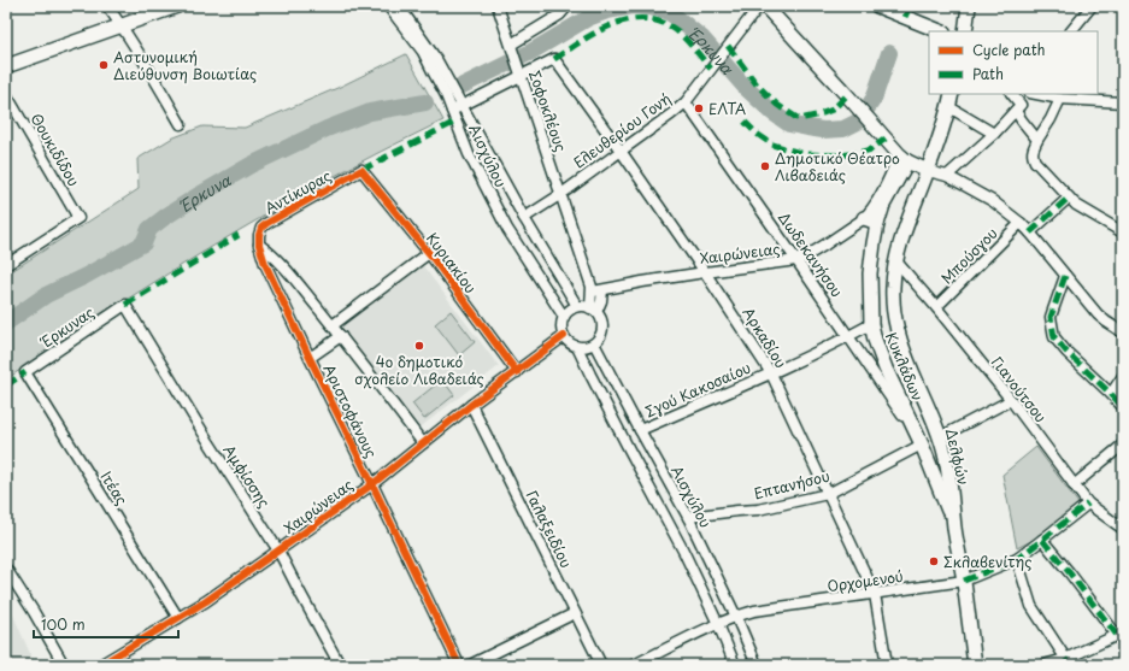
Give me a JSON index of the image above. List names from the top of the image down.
{
  "streets": {
    "main road": ["Κυκλάδων", "Δελφών"],
    "street": [
      "Σοφοκλέους",
      "Ελευθερίου Γονή",
      "Θουκιδίδου",
      "Αισχύλου",
      "Αντίκυρας",
      "Χαιρώνειας",
      "Δωδεκανήσου",
      "Μπούσγου",
      "Κυριακίου",
      "Έρκυνας",
      "Αρκαδίου",
      "Σγού Κακοσαίου",
      "Γιανούτσου",
      "Αριστοφάνους",
      "Αμφίσσης",
      "Επτανήσου",
      "Ιτέας",
      "Γαλαξειδίου",
      "Ορχομενού"
    ]
  },
  "crossings": [
    ["Σοφοκλέους", "Ελευθερίου Γονή"],
    ["Σοφοκλέους", "Αισχύλου"],
    ["Σοφοκλέους", "Χαιρώνειας"],
    ["Σοφοκλέους", "Αρκαδίου"],
    ["Ελευθερίου Γονή", "Αισχύλου"],
    ["Ελευθερίου Γονή", "Δωδεκανήσου"],
    ["Ελευθερίου Γονή", "Αρκαδίου"],
    ["Αισχύλου", "Χαιρώνειας"],
    ["Αισχύλου", "Σγού Κακοσαίου"],
    ["Αισχύλου", "Επτανήσου"],
    ["Αισχύλου", "Ορχομενού"],
    ["Αντίκυρας", "Κυριακίου"],
    ["Αντίκυρας", "Αριστοφάνους"],
    ["Χαιρώνειας", "Δωδεκανήσου"],
    ["Χαιρώνειας", "Κυριακίου"],
    ["Χαιρώνειας", "Αρκαδίου"],
    ["Χαιρώνειας", "Κυκλάδων"],
    ["Χαιρώνειας", "Αριστοφάνους"],
    ["Χαιρώνειας", "Αμφίσσης"],
    ["Χαιρώνειας", "Ιτέας"],
    ["Χαιρώνειας", "Γαλαξειδίου"],
    ["Δωδεκανήσου", "Κυκλάδων"],
    ["Δωδεκανήσου", "Σγού Κακοσαίου"],
    ["Μπούσγου", "Γιανούτσου"],
    ["Έρκυνας", "Αμφίσσης"],
    ["Έρκυνας", "Ιτέας"],
    ["Αρκαδίου", "Σγού Κακοσαίου"],
    ["Αρκαδίου", "Επτανήσου"],
    ["Αρκαδίου", "Ορχομενού"],
    ["Κυκλάδων", "Σγού Κακοσαίου"],
    ["Κυκλάδων", "Επτανήσου"],
    ["Γιανούτσου", "Δελφών"],
    ["Γιανούτσου", "Ορχομενού"],
    ["Δελφών", "Ορχομενού"]
  ],
  "water": ["Έρκυνα"],
  "places": [
    "Αστυνομική Διεύθυνση Βοιωτίας",
    "ΕΛΤΑ",
    "Δημοτικό Θέατρο Λιβαδειάς",
    "4ο δημοτικό σχολείο Λιβαδειάς",
    "Σκλαβενίτης"
  ],
  "legend": ["Cycle path", "Path"],
  "scale_bar": "100 m"
}
